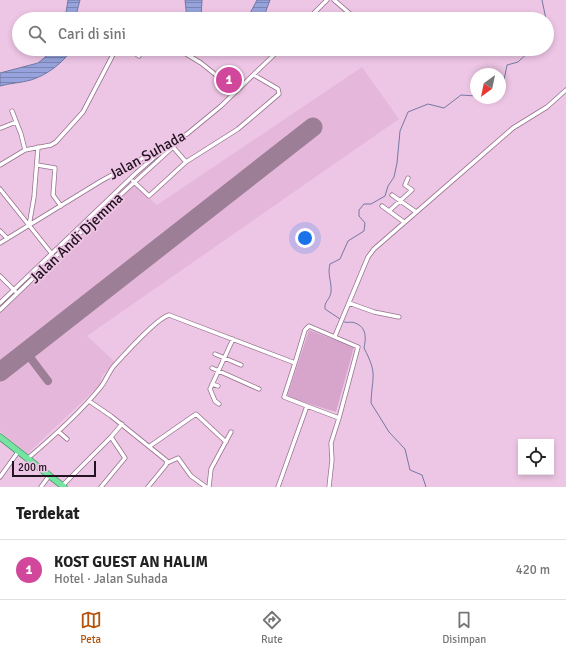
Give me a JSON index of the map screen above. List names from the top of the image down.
{
  "streets": {
    "street": ["Jalan Suhada", "Jalan Andi Djemma"]
  },
  "crossings": [
    ["Jalan Suhada", "Jalan Andi Djemma"]
  ],
  "scale_bar": "200 m",
  "north": "bottom left",
  "page": {
    "search": "Cari di sini",
    "pins": "1",
    "scale": "200 m",
    "heading": "Terdekat",
    "list": [
      {
        "mark": "1",
        "name": "KOST GUEST AN HALIM",
        "note": "Hotel · Jalan Suhada",
        "value": "420 m"
      }
    ],
    "nav": ["Peta", "Rute", "Disimpan"]
  }
}
